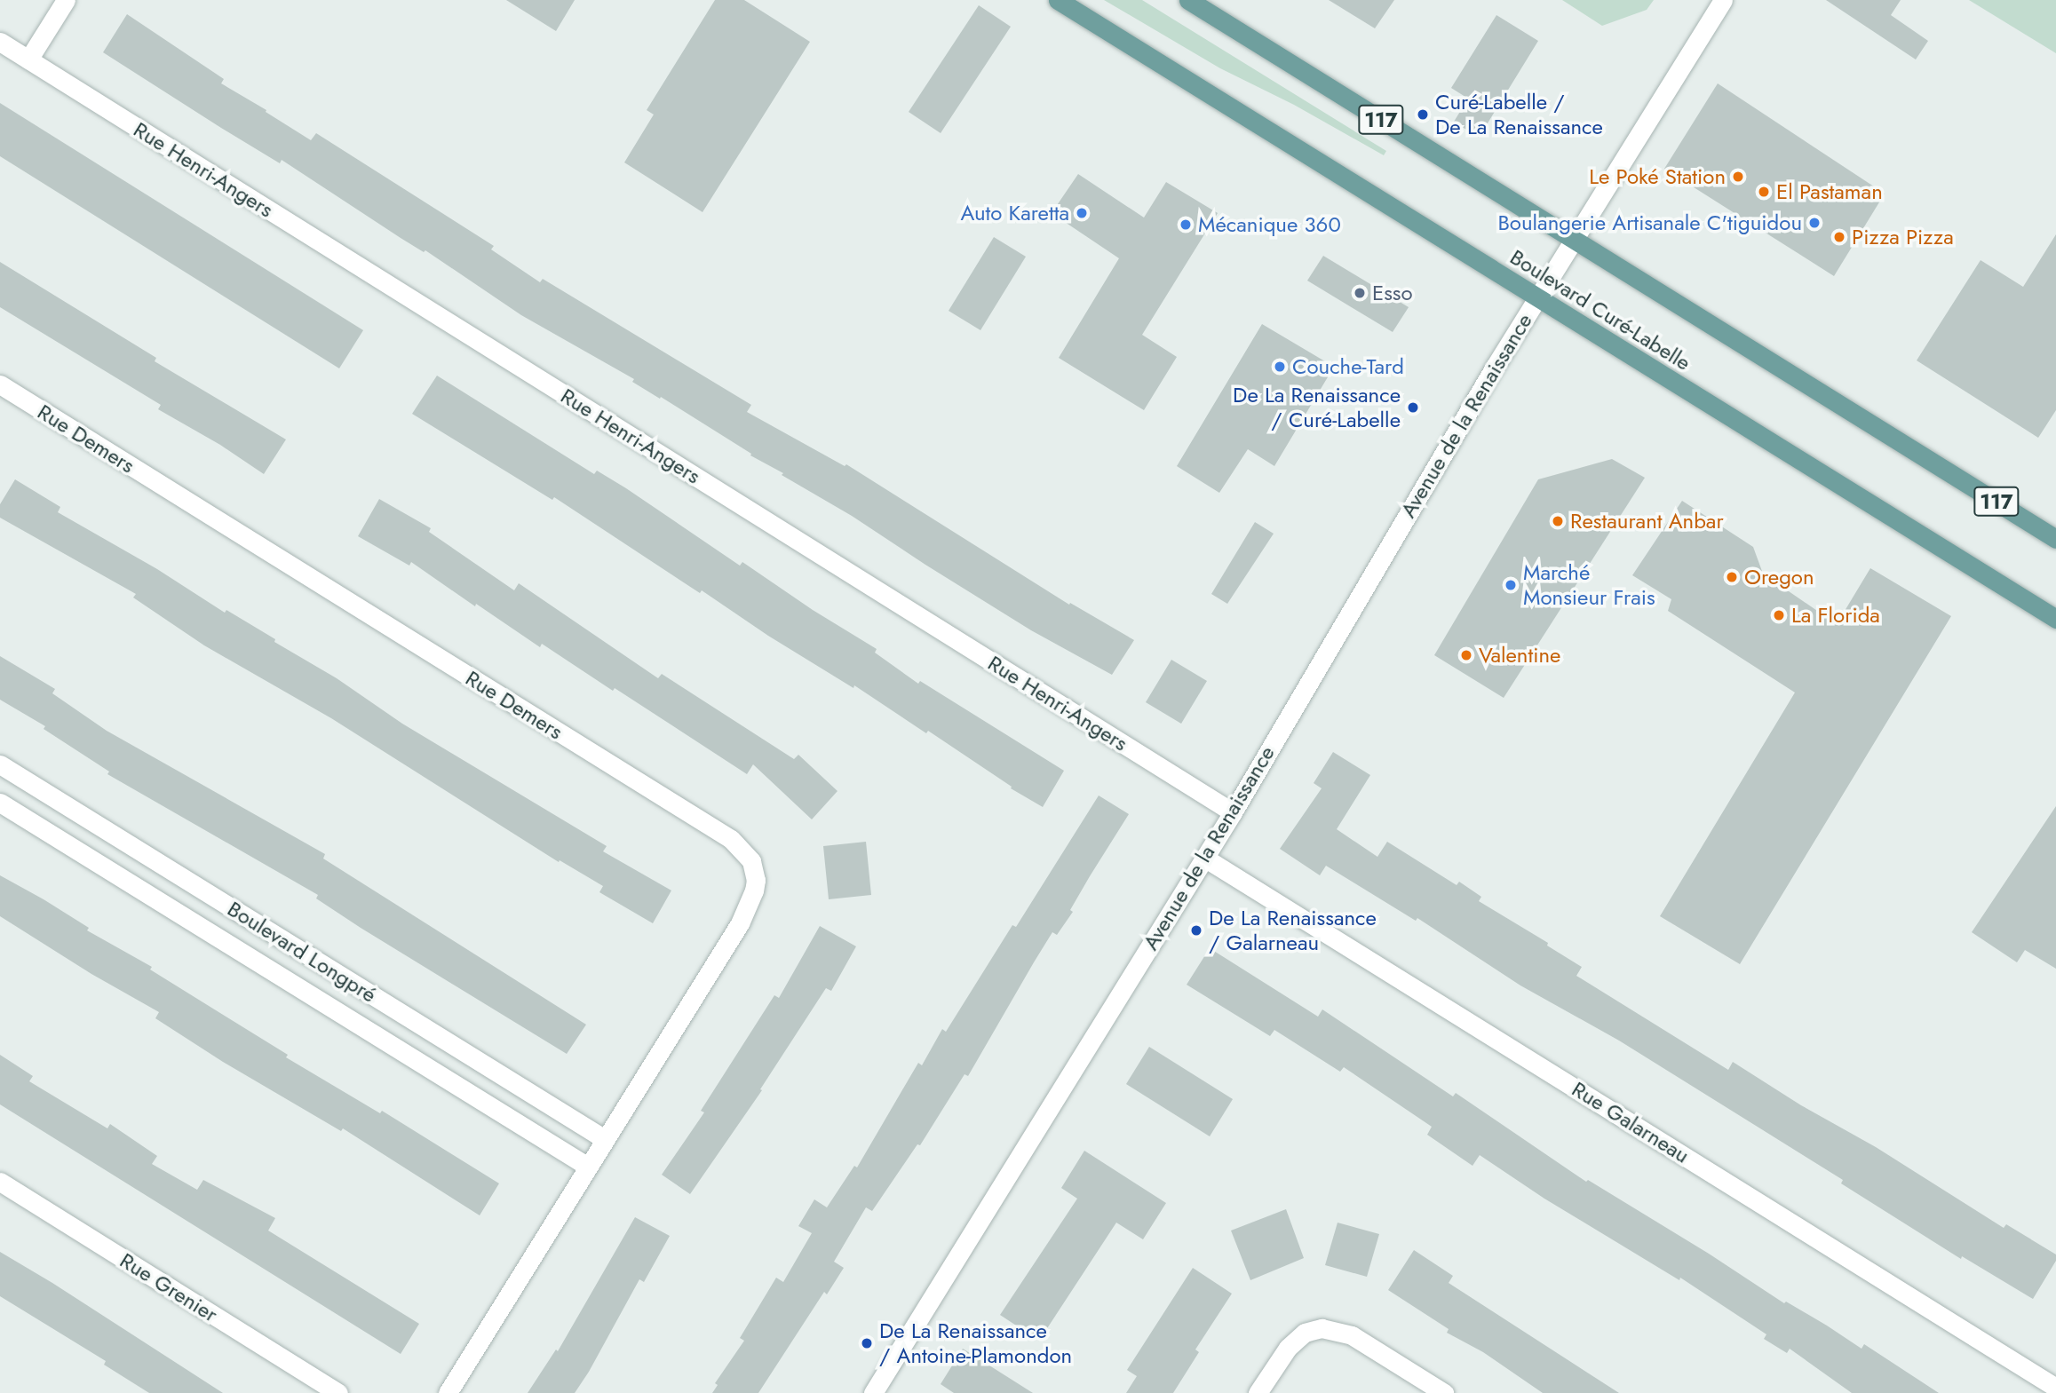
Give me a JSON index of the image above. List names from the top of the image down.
{
  "streets": {
    "main road": ["117", "Boulevard Curé-Labelle"],
    "street": [
      "Rue Henri-Angers",
      "Avenue de la Renaissance",
      "Rue Demers",
      "Boulevard Longpré",
      "Rue Galarneau",
      "Rue Grenier"
    ]
  },
  "crossings": [
    ["Rue Henri-Angers", "Avenue de la Renaissance"],
    ["Boulevard Curé-Labelle", "Avenue de la Renaissance"],
    ["Avenue de la Renaissance", "Rue Galarneau"],
    ["Rue Demers", "Boulevard Longpré"]
  ],
  "places": [
    "Curé-Labelle / De La Renaissance",
    "Le Poké Station",
    "El Pastaman",
    "Auto Karetta",
    "Boulangerie Artisanale C'tiguidou",
    "Mécanique 360",
    "Pizza Pizza",
    "Esso",
    "Couche-Tard",
    "De La Renaissance / Curé-Labelle",
    "Restaurant Anbar",
    "Oregon",
    "Marché Monsieur Frais",
    "La Florida",
    "Valentine",
    "De La Renaissance / Galarneau",
    "De La Renaissance / Antoine-Plamondon"
  ]
}
